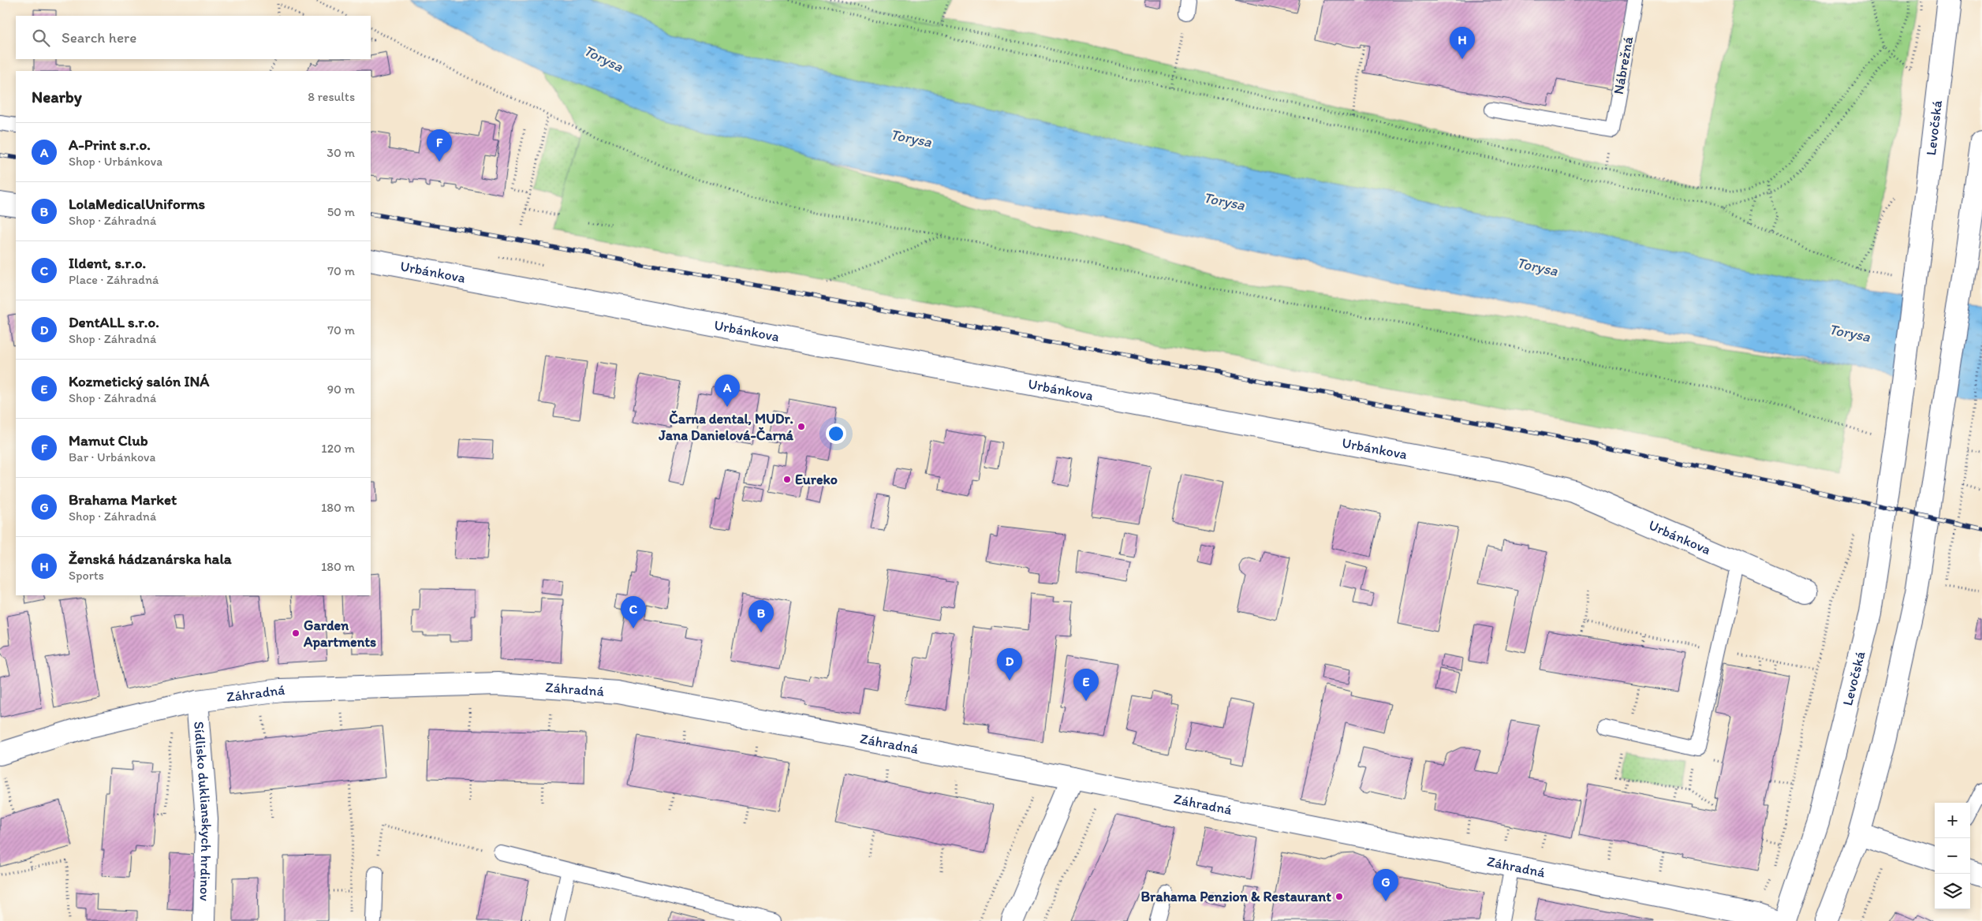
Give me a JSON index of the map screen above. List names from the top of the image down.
{
  "streets": {
    "street": [
      "Levočská",
      "Urbánkova",
      "Záhradná",
      "Sídlisko duklianskych hrdinov"
    ],
    "lane": ["Nábrežná"]
  },
  "crossings": [
    ["Záhradná", "Sídlisko duklianskych hrdinov"]
  ],
  "water": ["Torysa"],
  "places": [
    "Čarna dental, MUDr. Jana Danielová-Čarná",
    "Eureko",
    "Garden Apartments",
    "Brahama Penzion & Restaurant"
  ],
  "page": {
    "search": "Search here",
    "pins": [
      "H",
      "F",
      "A",
      "C",
      "B",
      "D",
      "E",
      "G"
    ],
    "heading": ["Nearby", "8 results"],
    "list": [
      {
        "mark": "A",
        "name": "A-Print s.r.o.",
        "note": "Shop · Urbánkova",
        "value": "30 m"
      },
      {
        "mark": "B",
        "name": "LolaMedicalUniforms",
        "note": "Shop · Záhradná",
        "value": "50 m"
      },
      {
        "mark": "C",
        "name": "Ildent, s.r.o.",
        "note": "Place · Záhradná",
        "value": "70 m"
      },
      {
        "mark": "D",
        "name": "DentALL s.r.o.",
        "note": "Shop · Záhradná",
        "value": "70 m"
      },
      {
        "mark": "E",
        "name": "Kozmetický salón INÁ",
        "note": "Shop · Záhradná",
        "value": "90 m"
      },
      {
        "mark": "F",
        "name": "Mamut Club",
        "note": "Bar · Urbánkova",
        "value": "120 m"
      },
      {
        "mark": "G",
        "name": "Brahama Market",
        "note": "Shop · Záhradná",
        "value": "180 m"
      },
      {
        "mark": "H",
        "name": "Ženská hádzanárska hala",
        "note": "Sports",
        "value": "180 m"
      }
    ],
    "map_buttons": ["+", "−"]
  }
}
